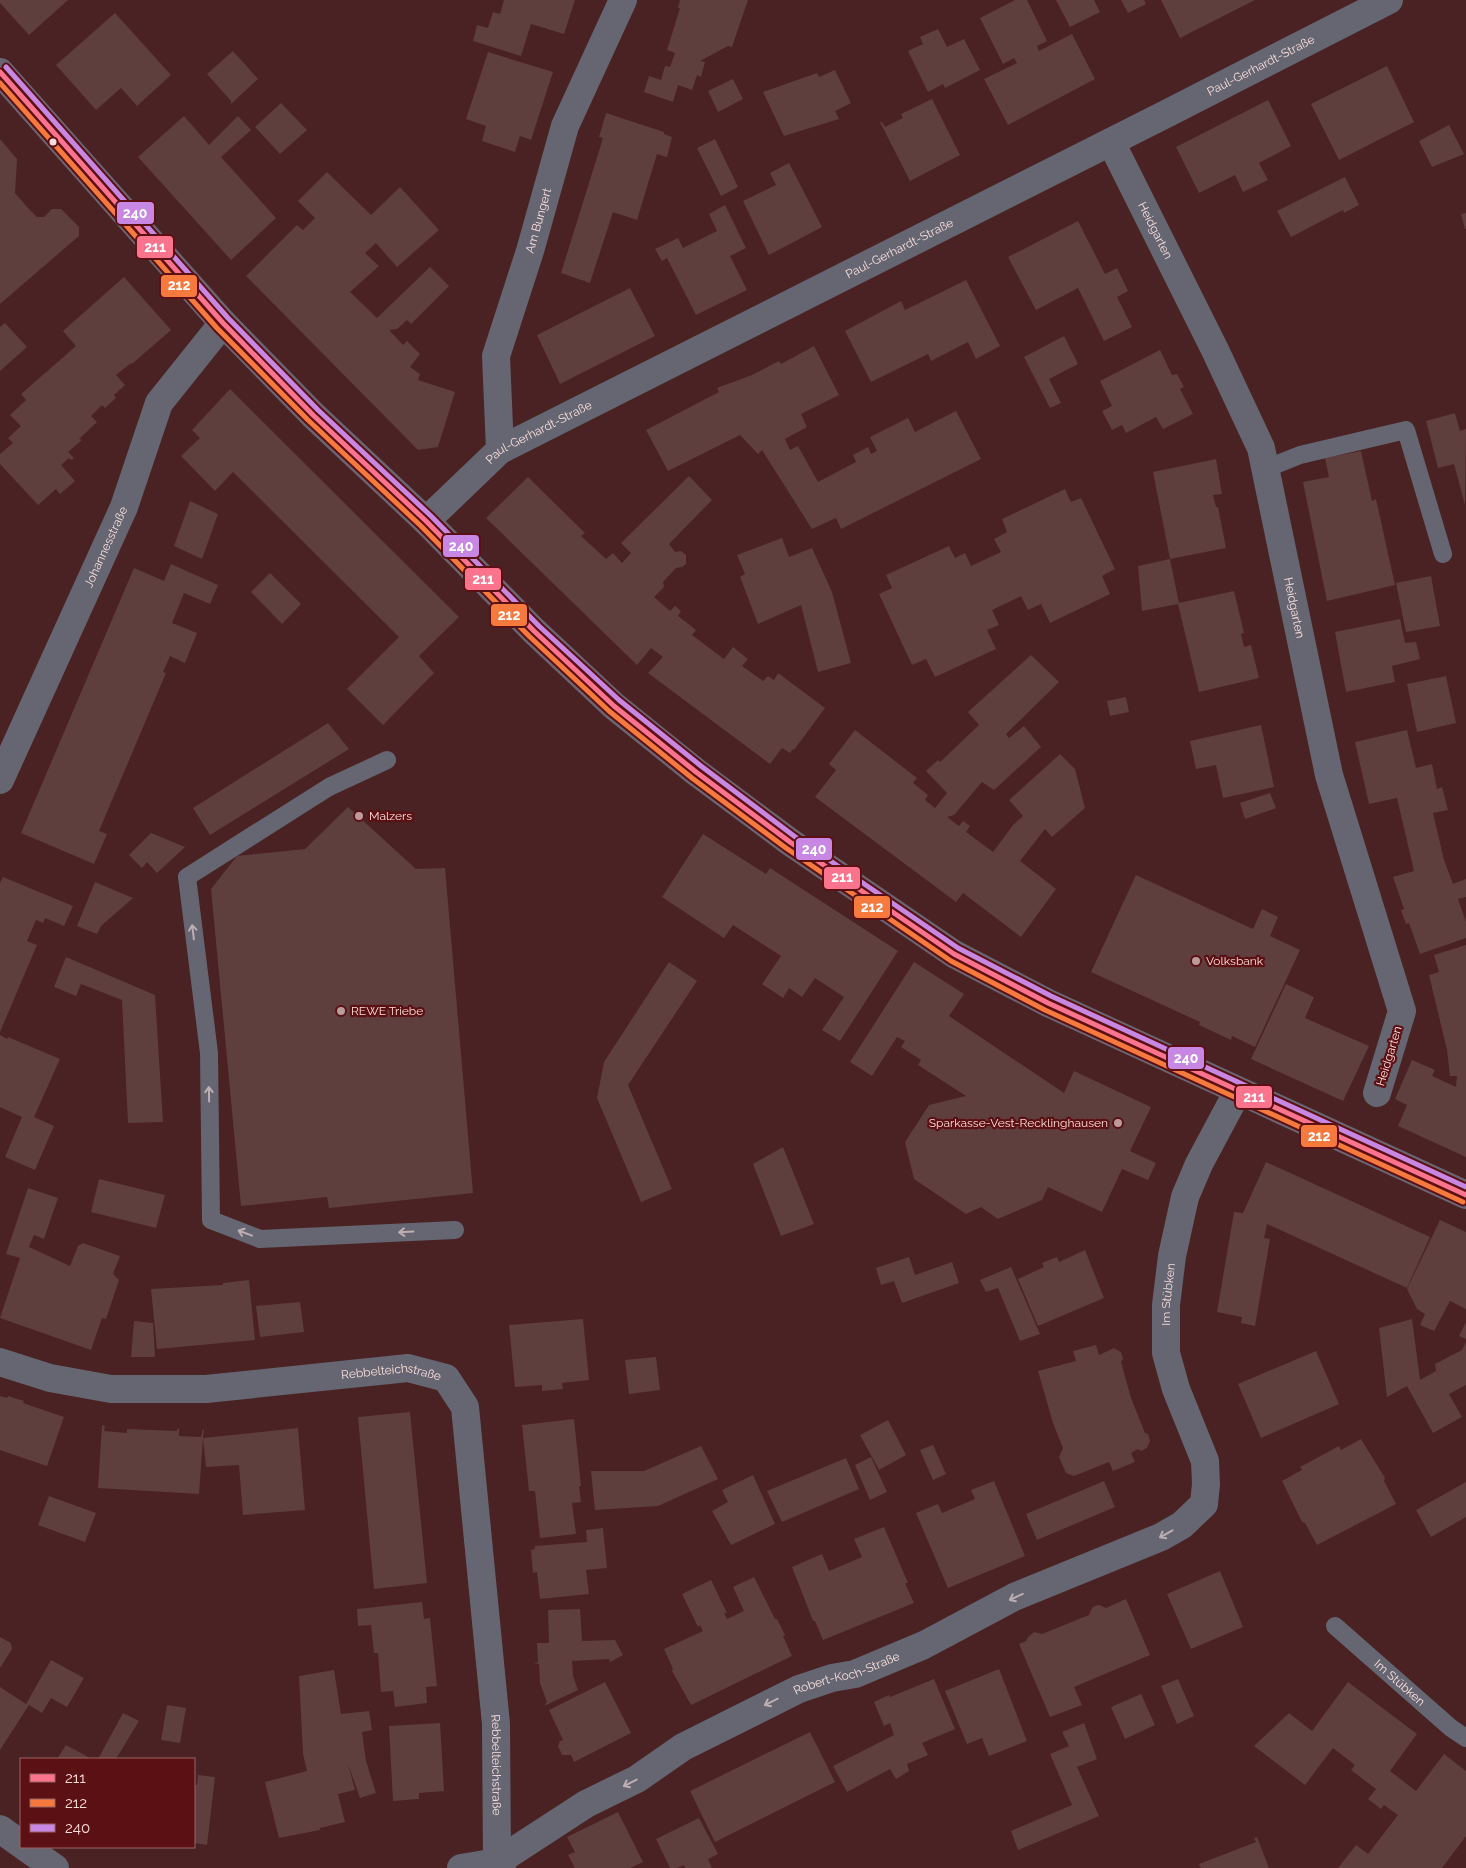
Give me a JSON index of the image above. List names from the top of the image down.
{
  "streets": {
    "street": [
      "Paul-Gerhardt-Straße",
      "Am Bungert",
      "Heidgarten",
      "Johannesstraße",
      "Im Stübken",
      "Rebbelteichstraße",
      "Robert-Koch-Straße"
    ]
  },
  "crossings": [
    ["Paul-Gerhardt-Straße", "Am Bungert"],
    ["Paul-Gerhardt-Straße", "Heidgarten"],
    ["Im Stübken", "Robert-Koch-Straße"],
    ["Rebbelteichstraße", "Robert-Koch-Straße"]
  ],
  "one_way": ["Robert-Koch-Straße"],
  "places": [
    "Malzers",
    "Volksbank",
    "REWE Triebe",
    "Sparkasse-Vest-Recklinghausen"
  ],
  "lines": ["transit line 240", "transit line 211", "transit line 212"],
  "legend": ["211", "212", "240"]
}
